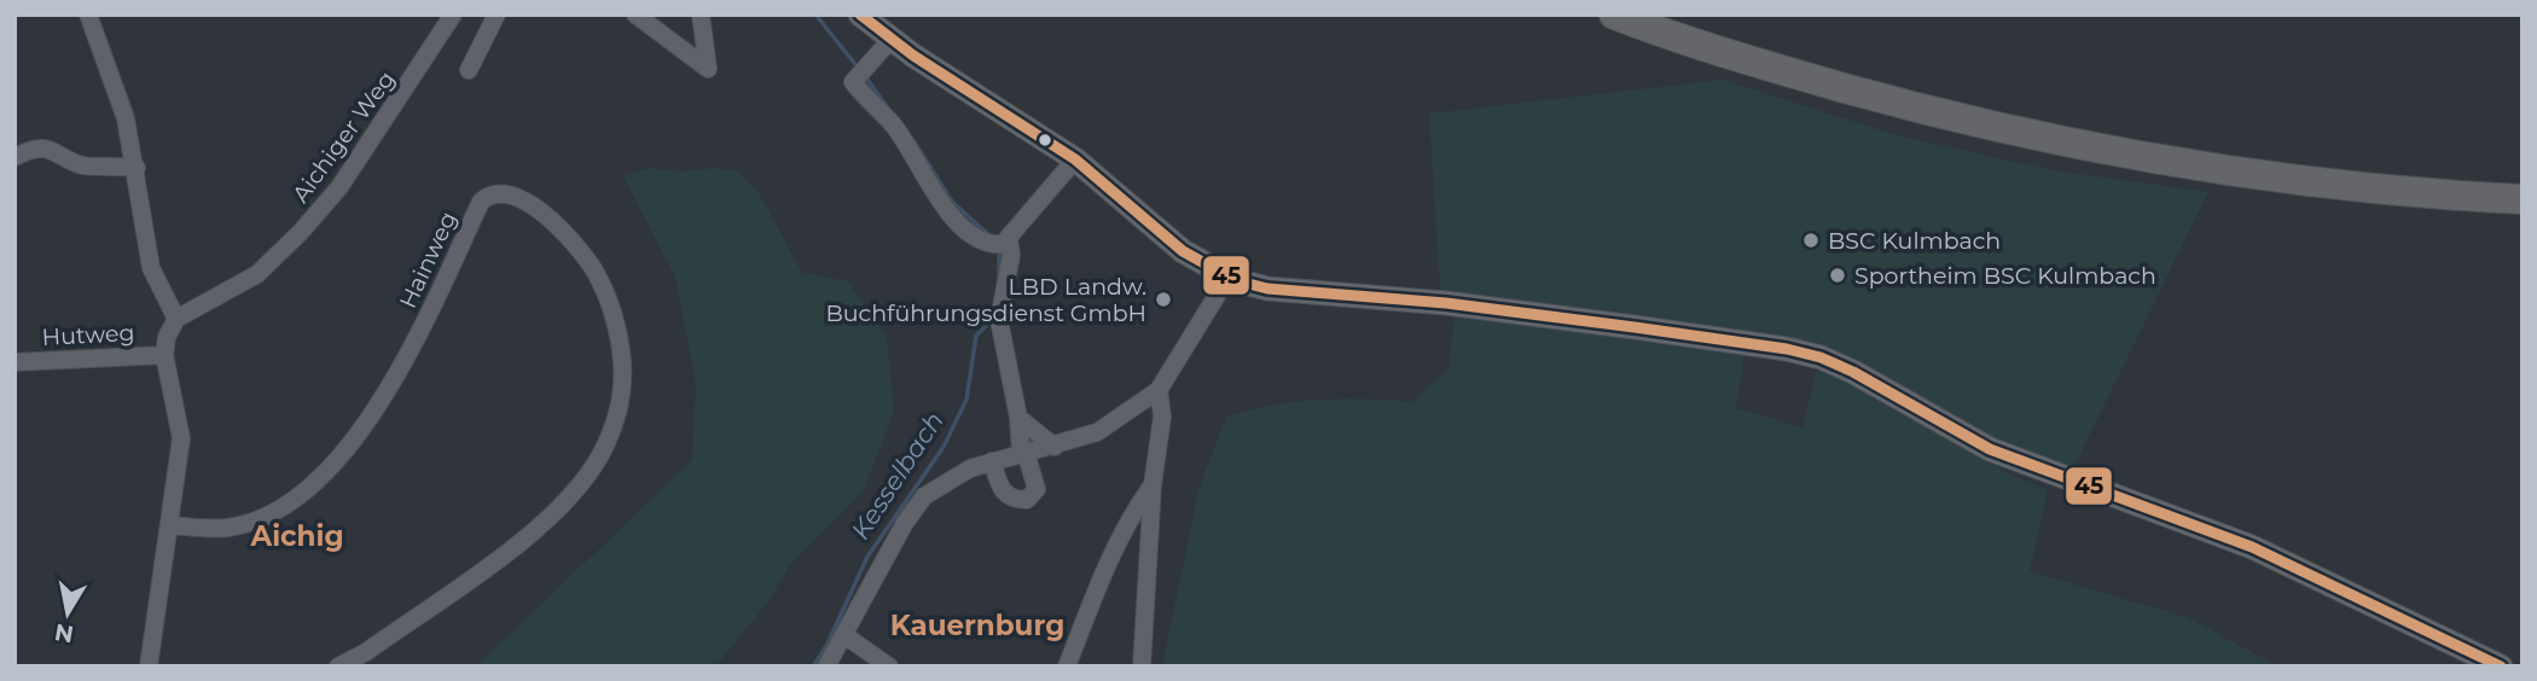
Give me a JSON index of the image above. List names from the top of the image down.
{
  "streets": {
    "street": ["Aichiger Weg", "Hainweg", "Hutweg"]
  },
  "districts": ["Aichig", "Kauernburg"],
  "water": ["Kesselbach"],
  "places": ["BSC Kulmbach", "Sportheim BSC Kulmbach", "LBD Landw. Buchführungsdienst GmbH"],
  "lines": ["transit line 45"],
  "north": "bottom"
}
